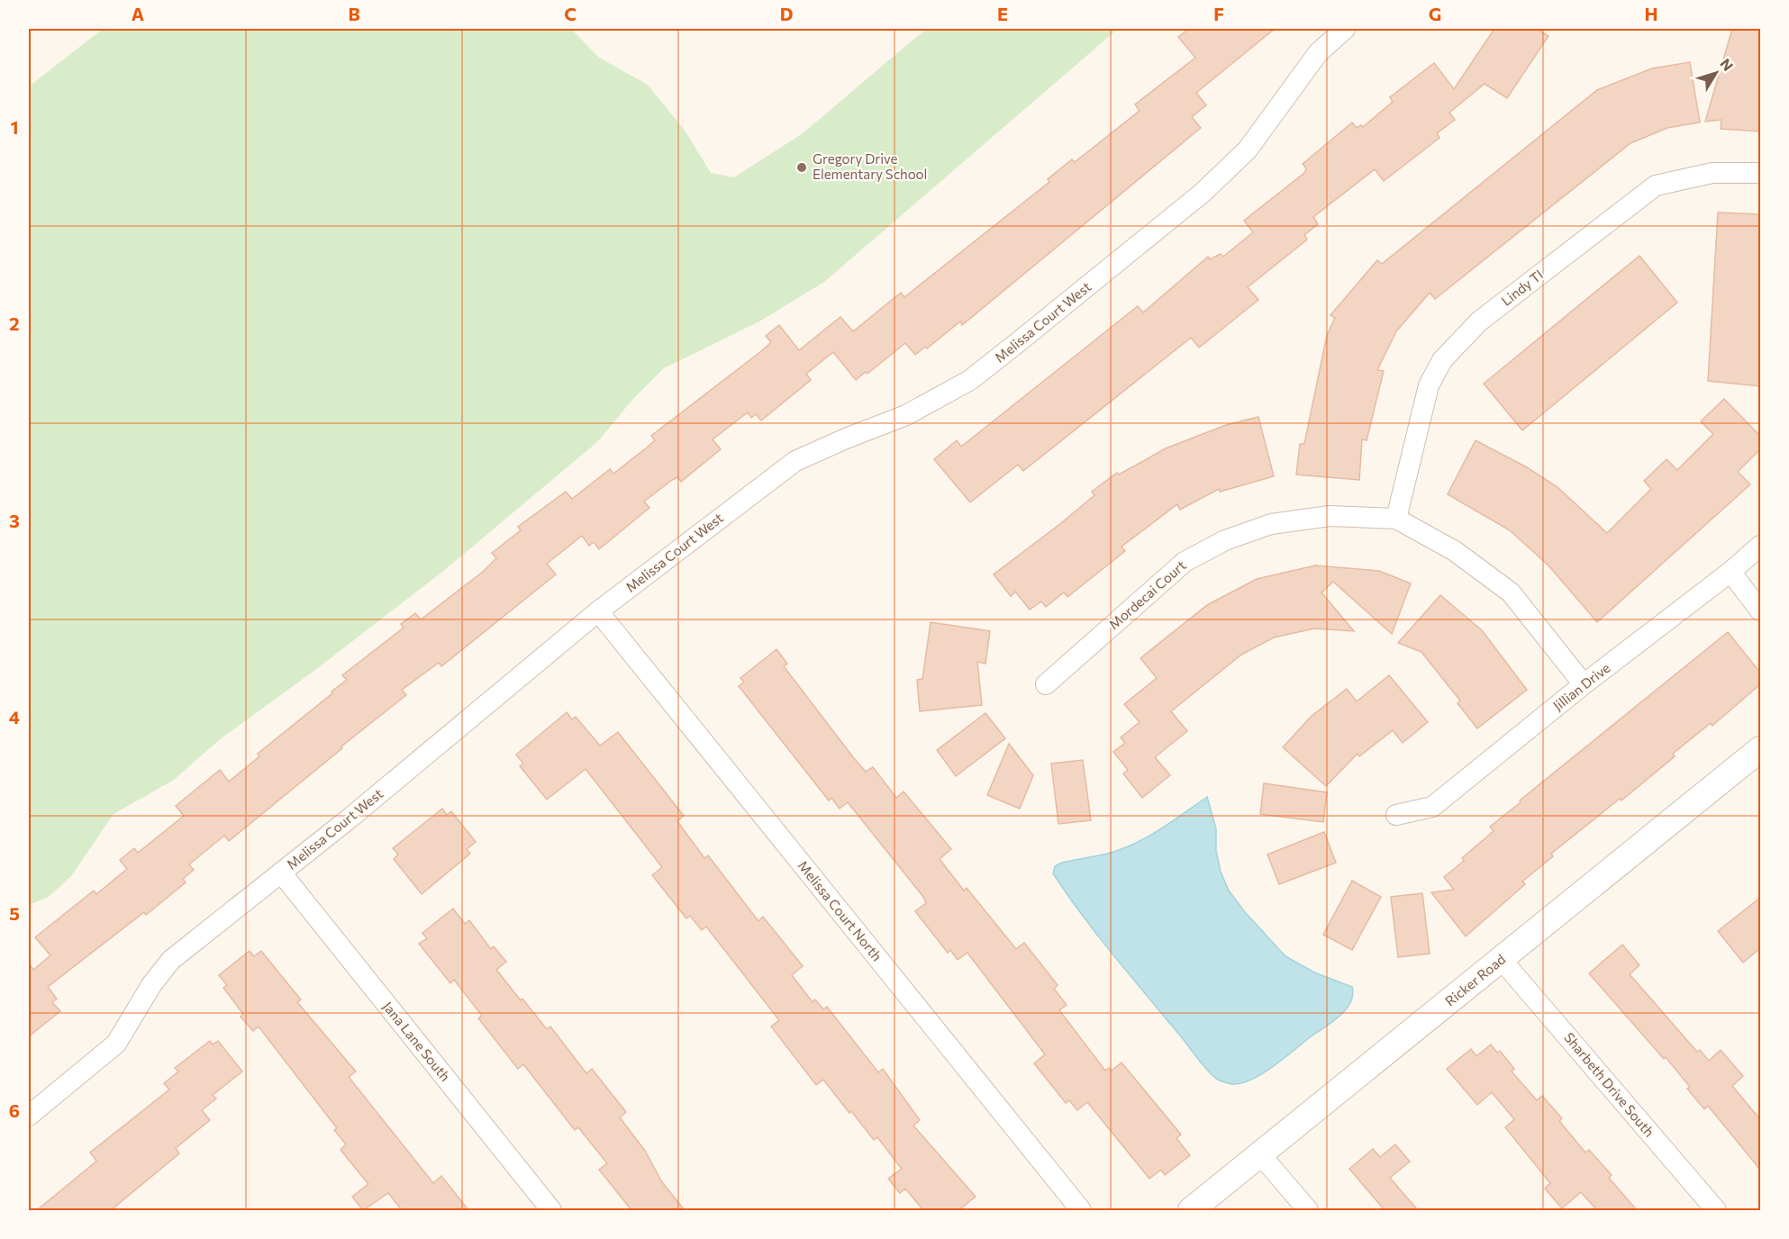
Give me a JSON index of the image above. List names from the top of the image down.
{
  "streets": {
    "street": [
      "Lindy Tl",
      "Melissa Court West",
      "Mordecai Court",
      "Jillian Drive",
      "Melissa Court North",
      "Ricker Road",
      "Jana Lane South",
      "Sharbeth Drive South"
    ]
  },
  "crossings": [
    ["Lindy Tl", "Mordecai Court"],
    ["Melissa Court West", "Melissa Court North"],
    ["Melissa Court West", "Jana Lane South"],
    ["Mordecai Court", "Jillian Drive"],
    ["Ricker Road", "Sharbeth Drive South"]
  ],
  "places": ["Gregory Drive Elementary School"],
  "north": "top right",
  "grid": {
    "columns": [
      "A",
      "B",
      "C",
      "D",
      "E",
      "F",
      "G",
      "H"
    ],
    "rows": [
      "1",
      "2",
      "3",
      "4",
      "5",
      "6"
    ]
  }
}
